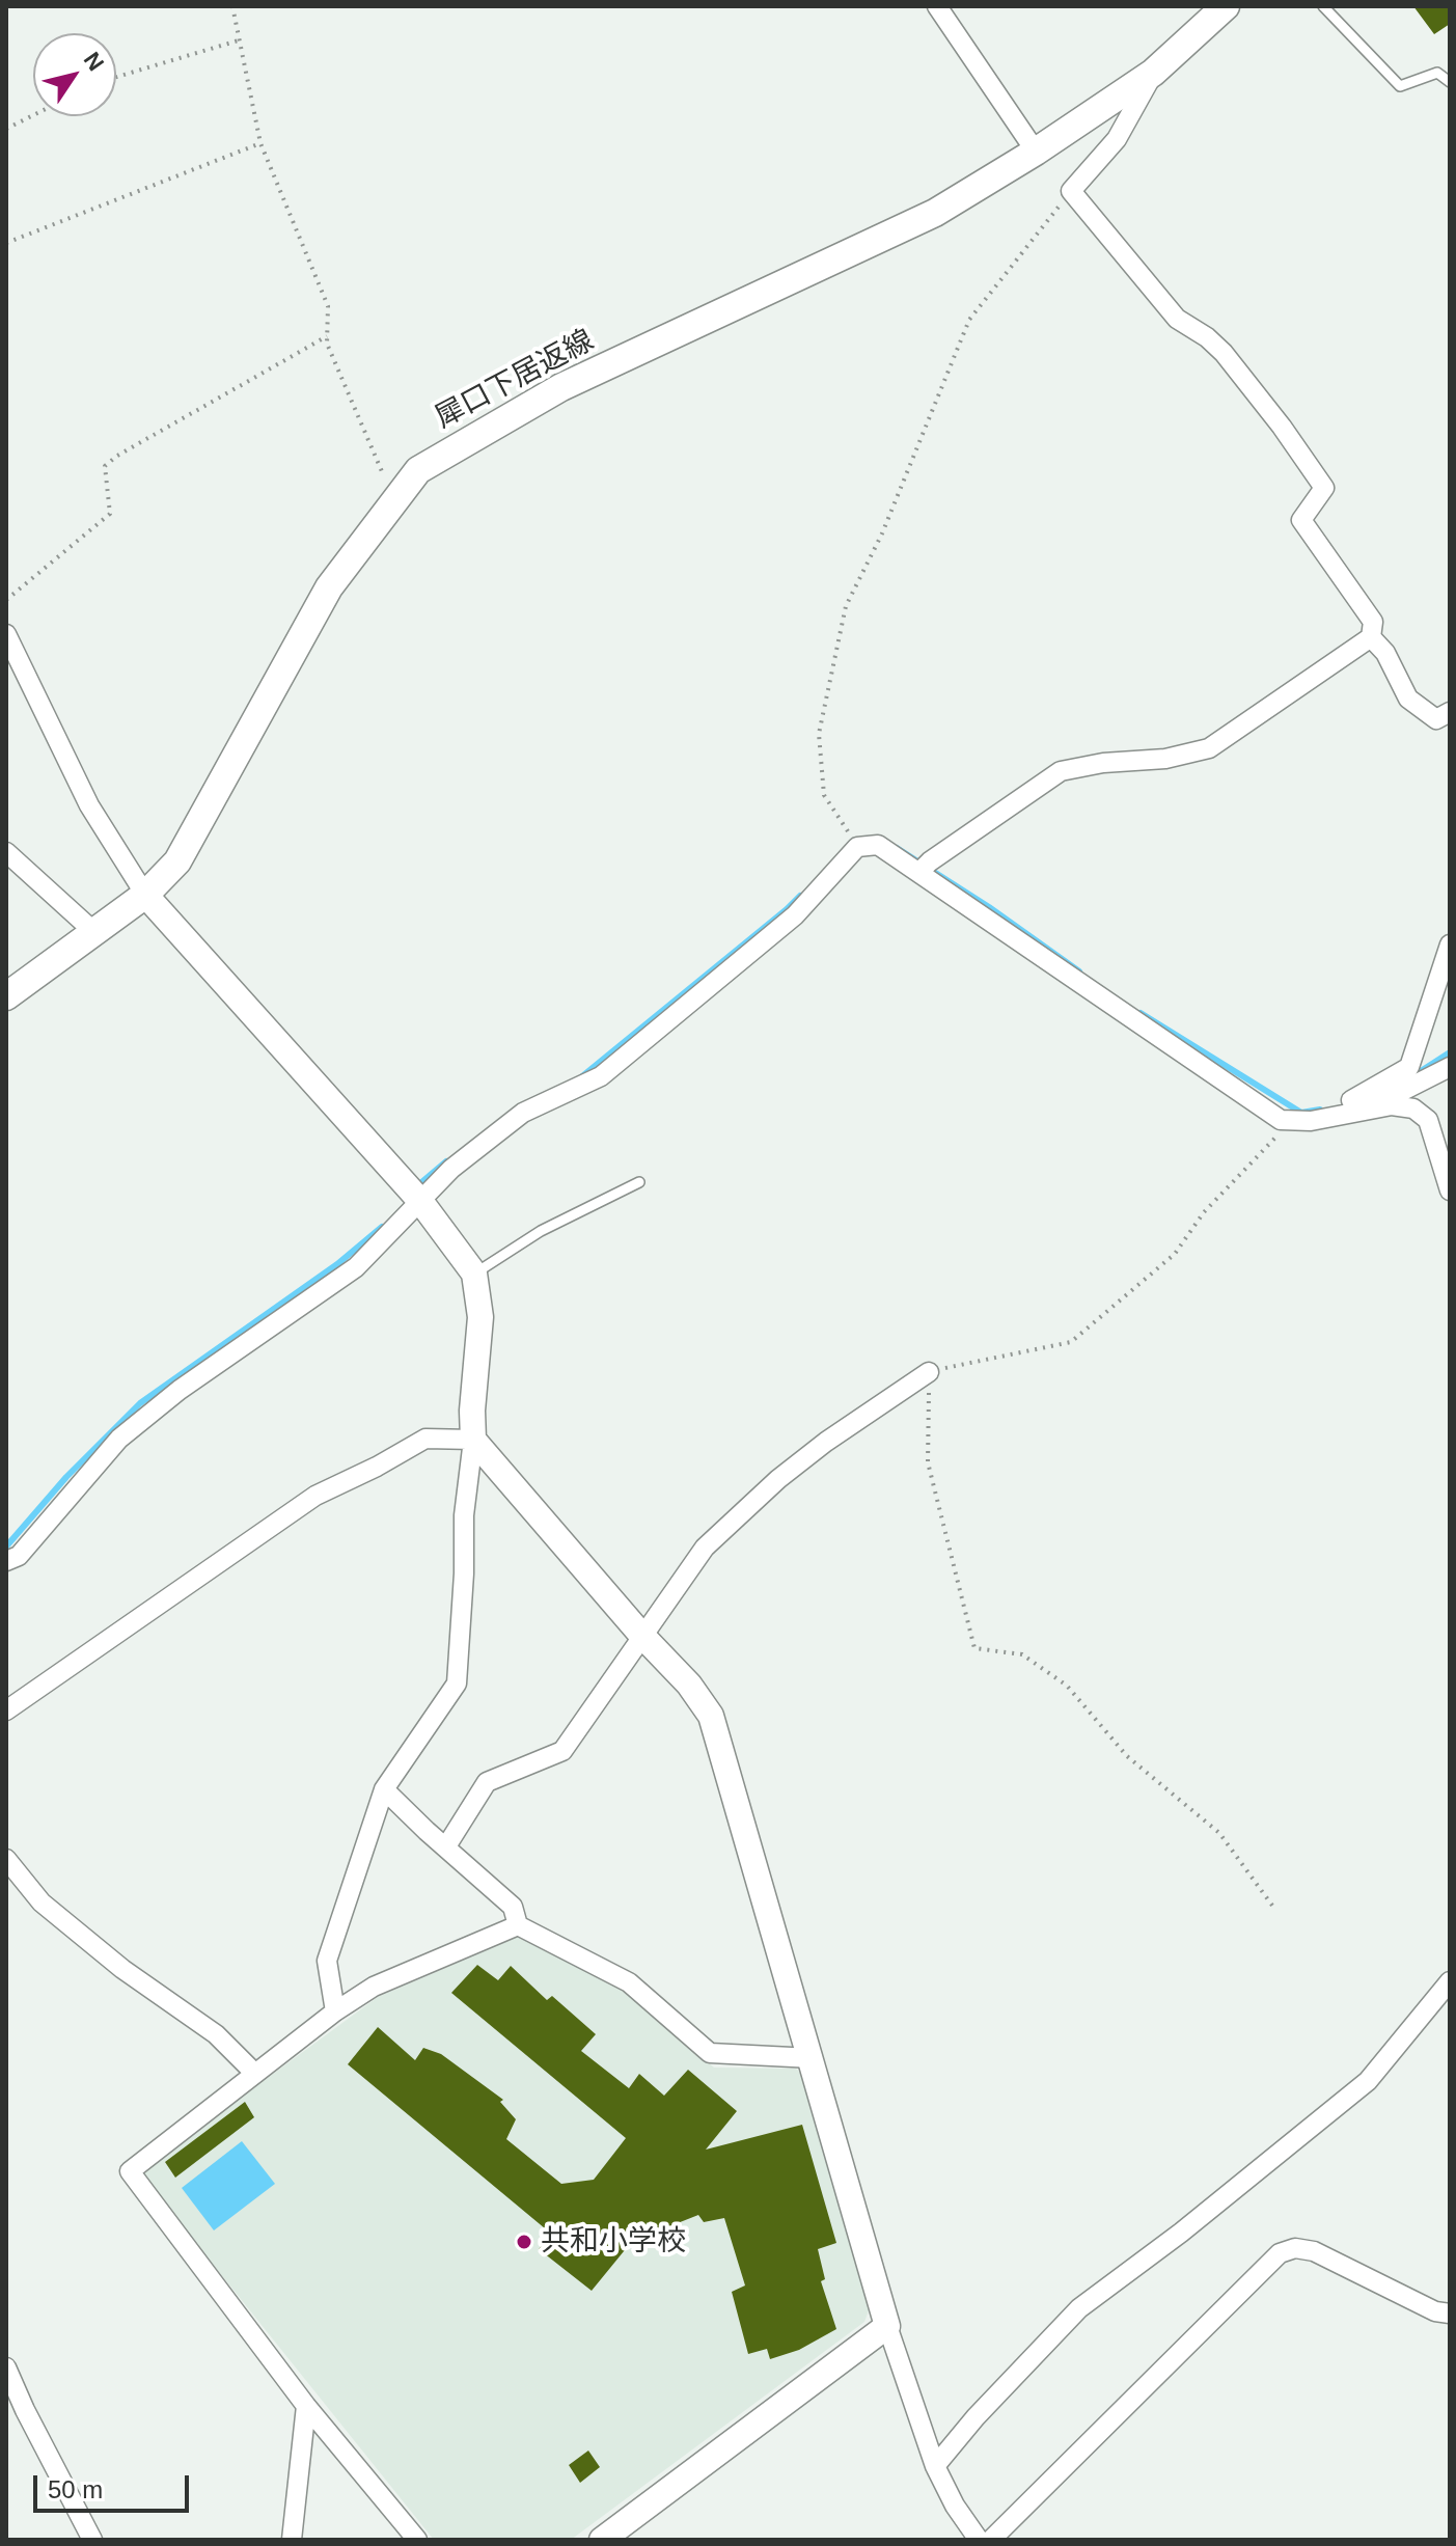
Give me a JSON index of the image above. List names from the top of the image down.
{
  "streets": {
    "main road": ["犀口下居返線"]
  },
  "places": ["共和小学校"],
  "scale_bar": "50 m",
  "north": "top right"
}
